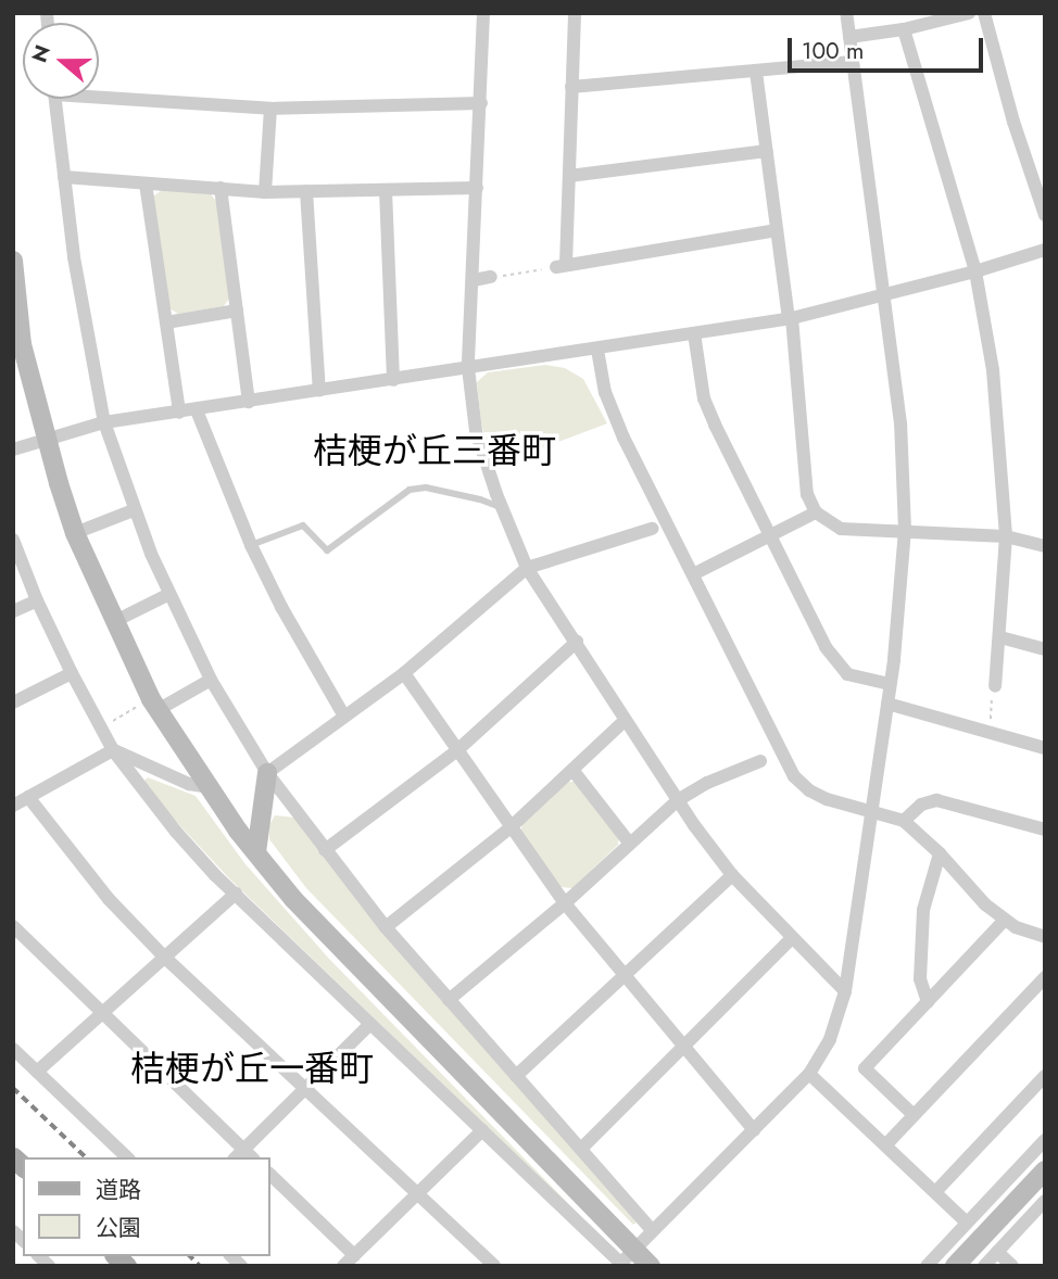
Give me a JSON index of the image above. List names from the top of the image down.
{
  "districts": ["桔梗が丘三番町", "桔梗が丘一番町"],
  "legend": ["道路", "公園"],
  "scale_bar": "100 m",
  "north": "left"
}
